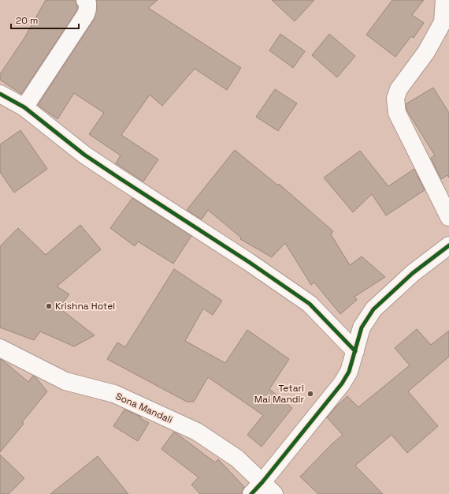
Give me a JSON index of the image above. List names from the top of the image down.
{
  "streets": {
    "street": ["Sona Mandali"]
  },
  "places": ["Krishna Hotel", "Tetari Mai Mandir"],
  "scale_bar": "20 m"
}
